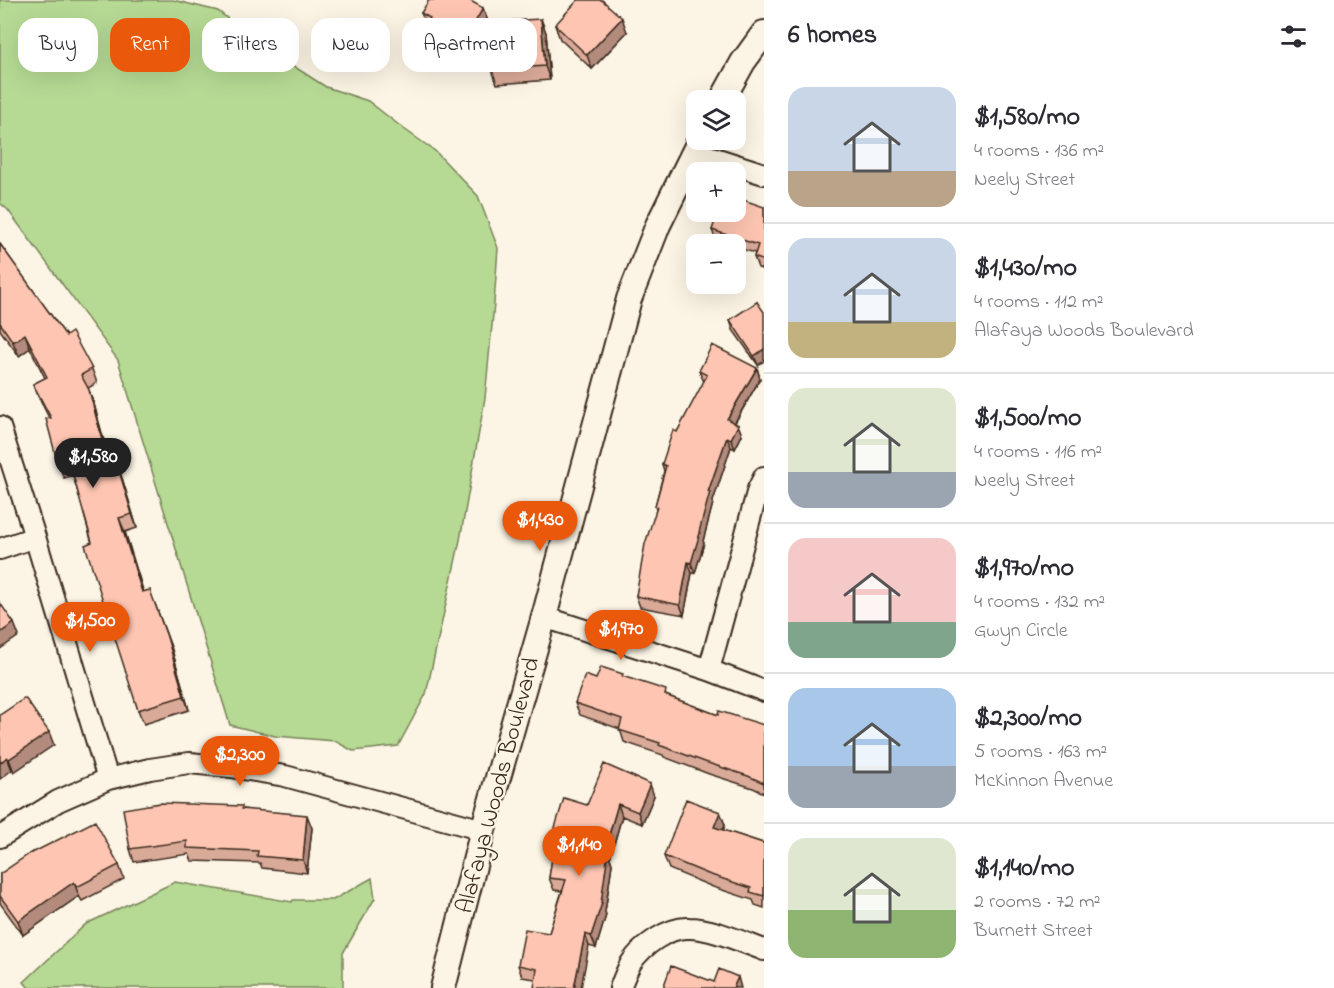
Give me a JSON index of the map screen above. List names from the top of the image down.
{
  "streets": {
    "street": ["Alafaya Woods Boulevard"]
  },
  "page": {
    "heading": "6 homes",
    "chip": [
      "Buy",
      "Rent",
      "Filters",
      "New",
      "Apartment"
    ],
    "list": [
      {
        "name": "$1,580/mo",
        "note": "4 rooms · 136 m² · Neely Street"
      },
      {
        "name": "$1,430/mo",
        "note": "4 rooms · 112 m² · Alafaya Woods Boulevard"
      },
      {
        "name": "$1,500/mo",
        "note": "4 rooms · 116 m² · Neely Street"
      },
      {
        "name": "$1,970/mo",
        "note": "4 rooms · 132 m² · Gwyn Circle"
      },
      {
        "name": "$2,300/mo",
        "note": "5 rooms · 163 m² · McKinnon Avenue"
      },
      {
        "name": "$1,140/mo",
        "note": "2 rooms · 72 m² · Burnett Street"
      }
    ],
    "map_buttons": ["+", "−"],
    "price": [
      "$1,580",
      "$1,430",
      "$1,500",
      "$1,970",
      "$2,300",
      "$1,140"
    ]
  }
}
